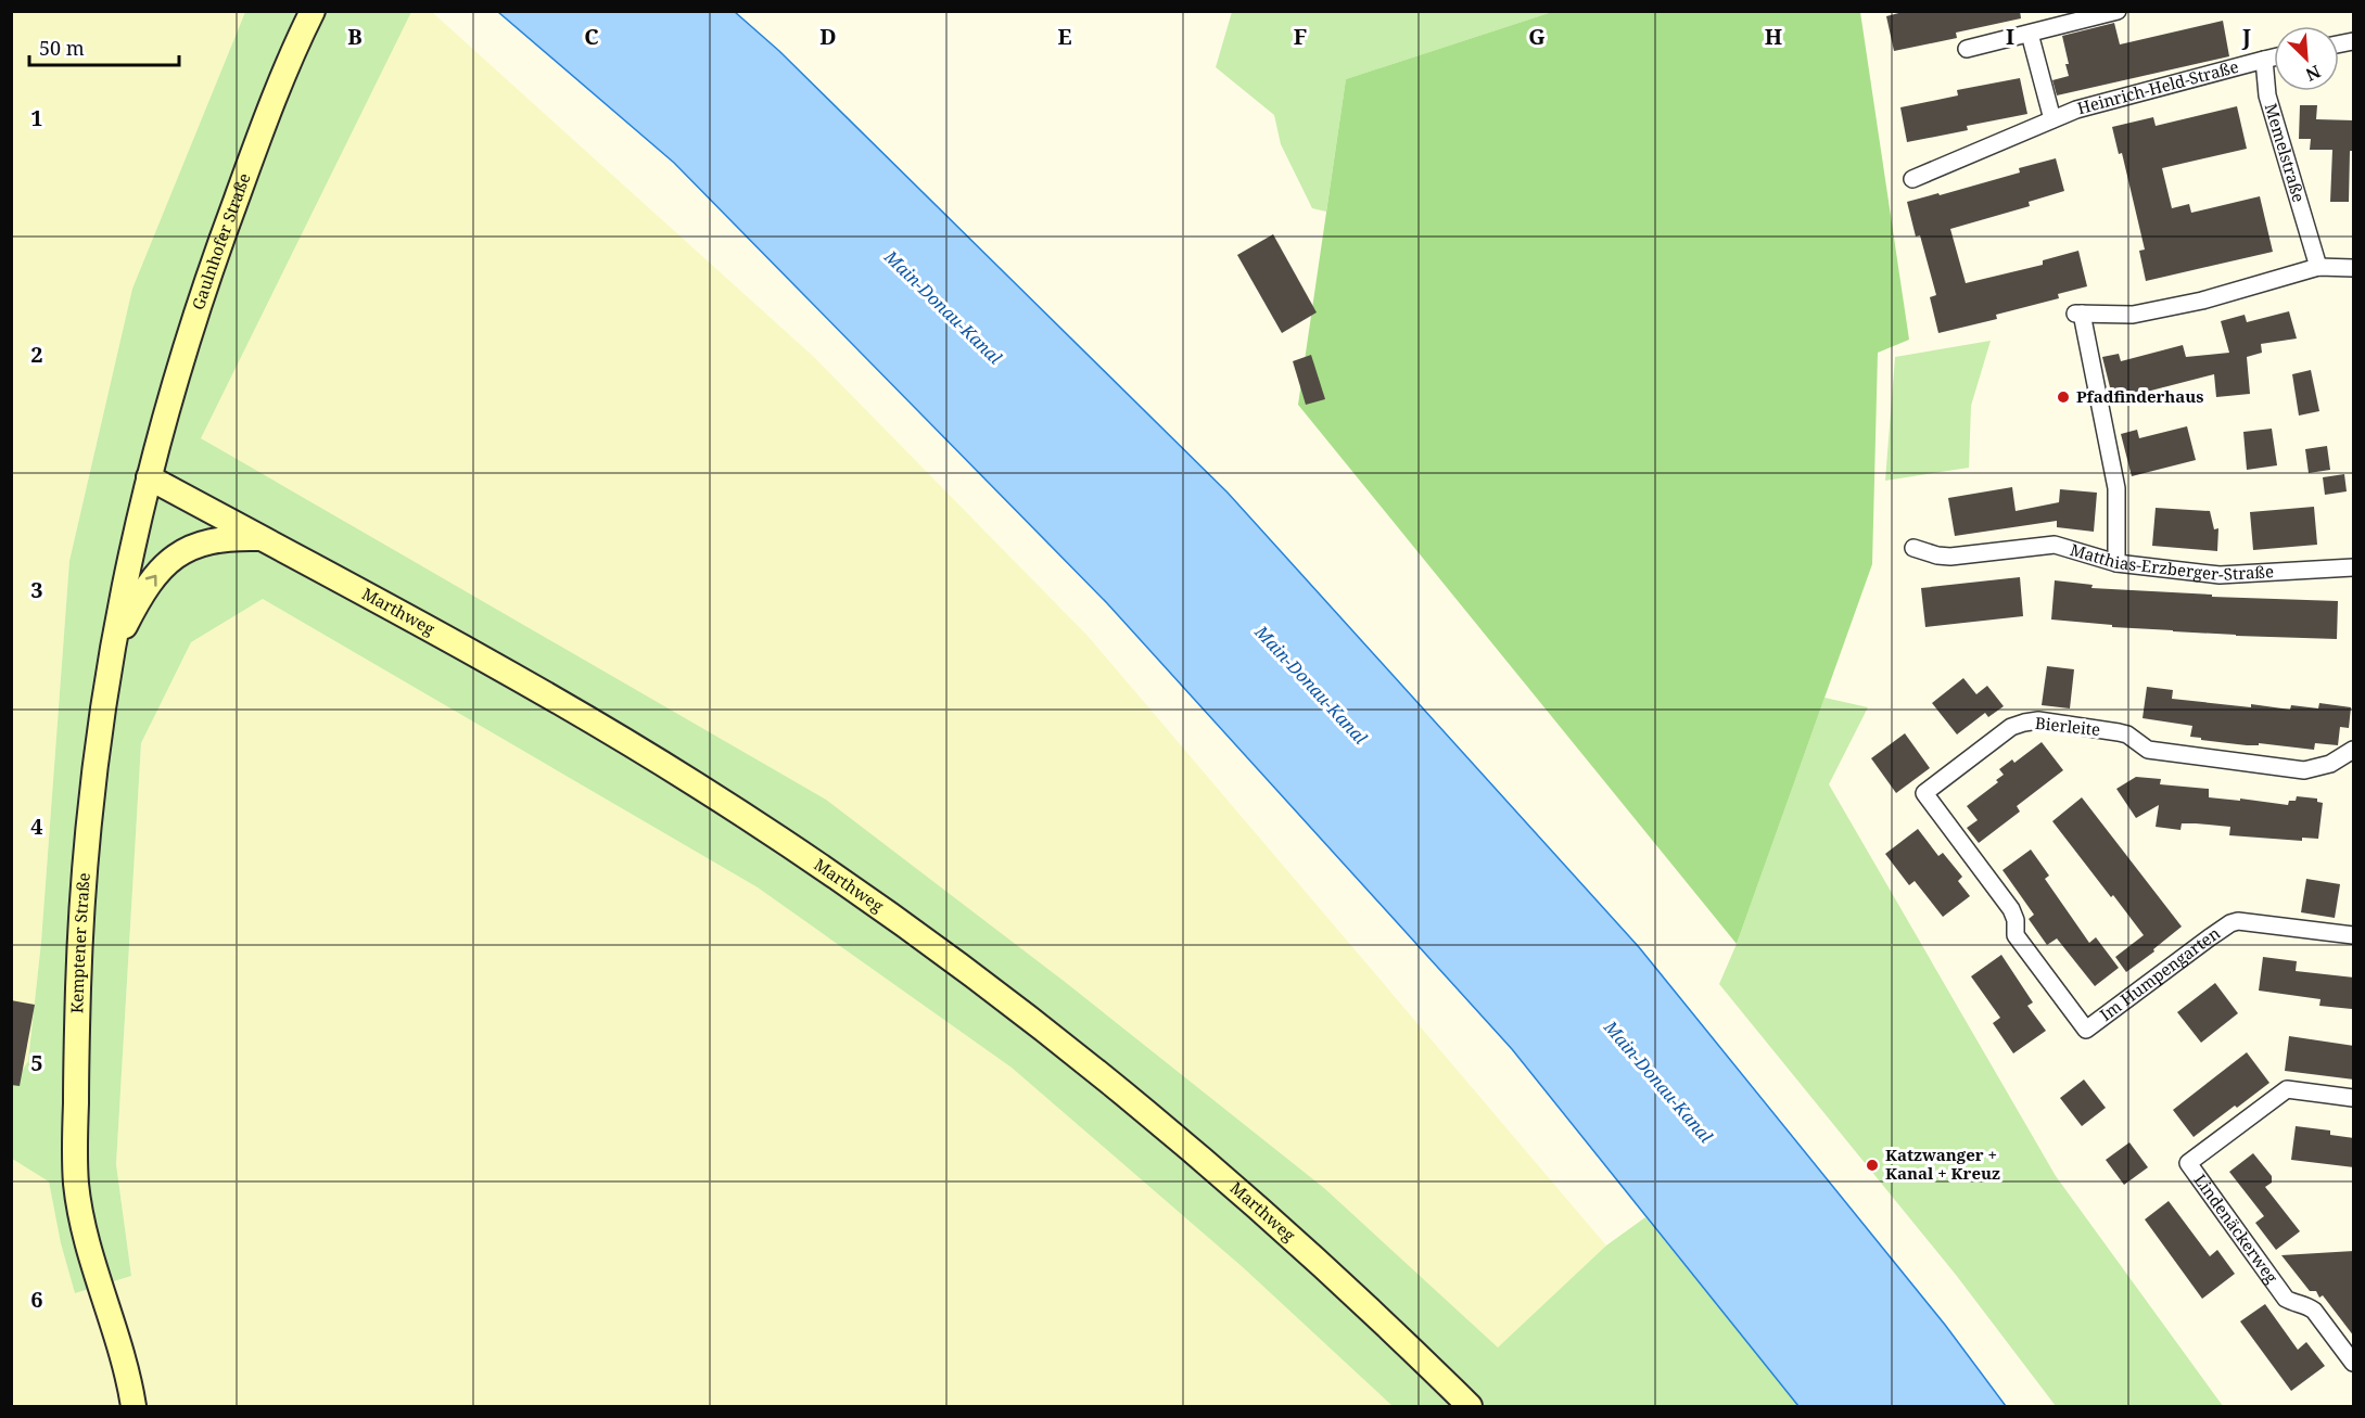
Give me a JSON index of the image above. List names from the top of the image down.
{
  "streets": {
    "main road": ["Gaulnhofer Straße", "Marthweg", "Kemptener Straße"],
    "street": [
      "Heinrich-Held-Straße",
      "Memelstraße",
      "Matthias-Erzberger-Straße",
      "Bierleite",
      "Im Humpengarten",
      "Lindenäckerweg"
    ]
  },
  "crossings": [
    ["Heinrich-Held-Straße", "Memelstraße"],
    ["Gaulnhofer Straße", "Marthweg"],
    ["Gaulnhofer Straße", "Kemptener Straße"],
    ["Marthweg", "Kemptener Straße"],
    ["Bierleite", "Im Humpengarten"]
  ],
  "water": ["Main-Donau-Kanal"],
  "places": ["Pfadfinderhaus", "Katzwanger + Kanal + Kreuz"],
  "scale_bar": "50 m",
  "north": "bottom right",
  "grid": {
    "columns": [
      "B",
      "C",
      "D",
      "E",
      "F",
      "G",
      "H",
      "I",
      "J"
    ],
    "rows": [
      "1",
      "2",
      "3",
      "4",
      "5",
      "6"
    ]
  }
}
